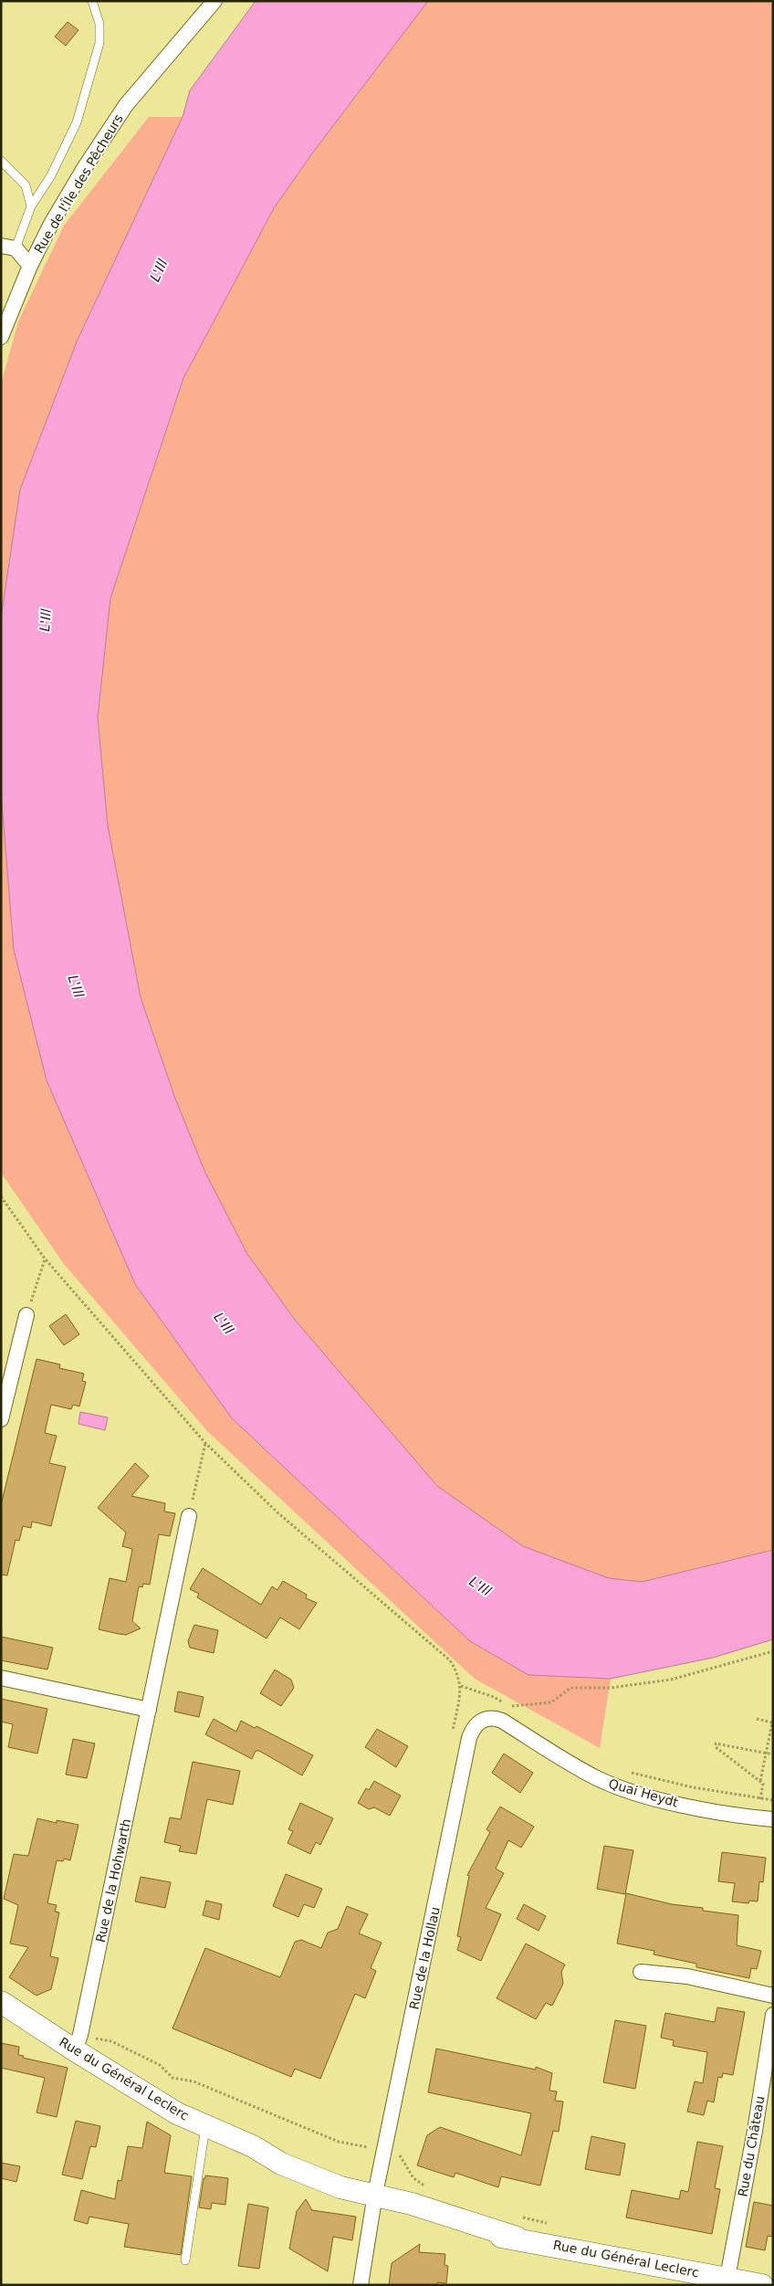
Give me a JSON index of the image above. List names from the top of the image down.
{
  "streets": {
    "main road": ["Rue du Général Leclerc"],
    "street": [
      "Rue de l'Île des Pêcheurs",
      "Quai Heydt",
      "Rue de la Hohwarth",
      "Rue de la Hollau",
      "Rue du Château"
    ]
  },
  "crossings": [
    ["Quai Heydt", "Rue de la Hollau"],
    ["Rue de la Hohwarth", "Rue du Général Leclerc"],
    ["Rue de la Hollau", "Rue du Général Leclerc"],
    ["Rue du Général Leclerc", "Rue du Château"]
  ],
  "water": ["L'Ill"]
}
